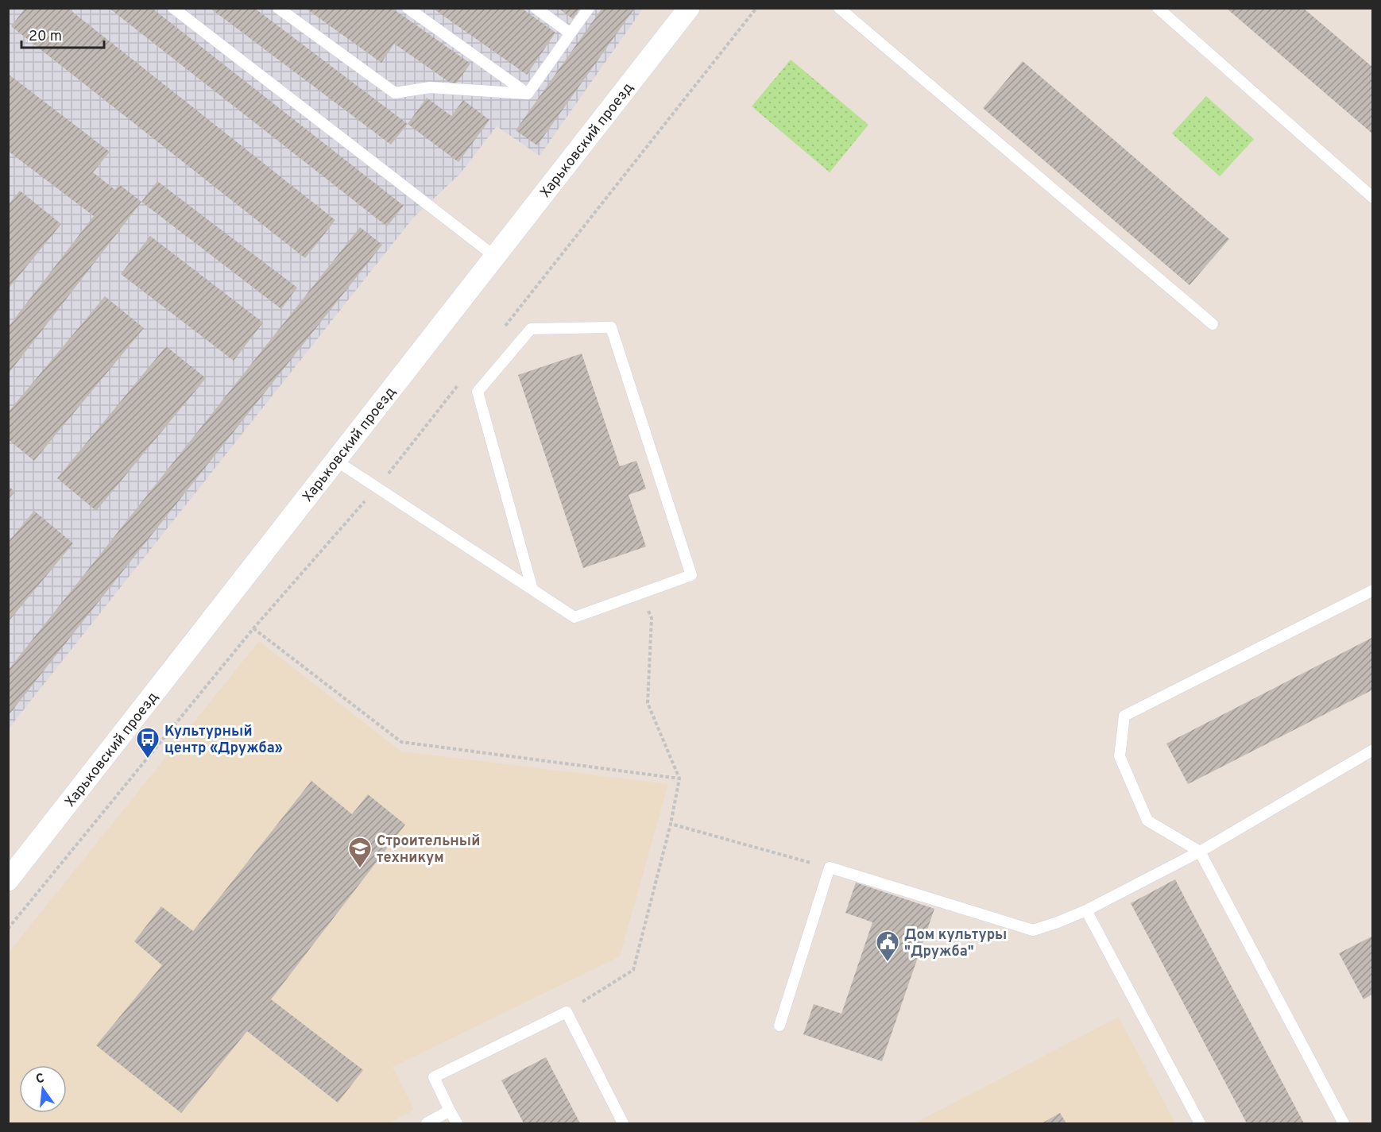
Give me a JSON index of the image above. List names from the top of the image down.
{
  "streets": {
    "street": ["Харьковский проезд"]
  },
  "places": {
    "bus stop": ["Культурный центр «Дружба»"],
    "school or university": ["Строительный техникум"],
    "public building": ["Дом культуры \"Дружба\""]
  },
  "scale_bar": "20 m",
  "north": "top"
}
